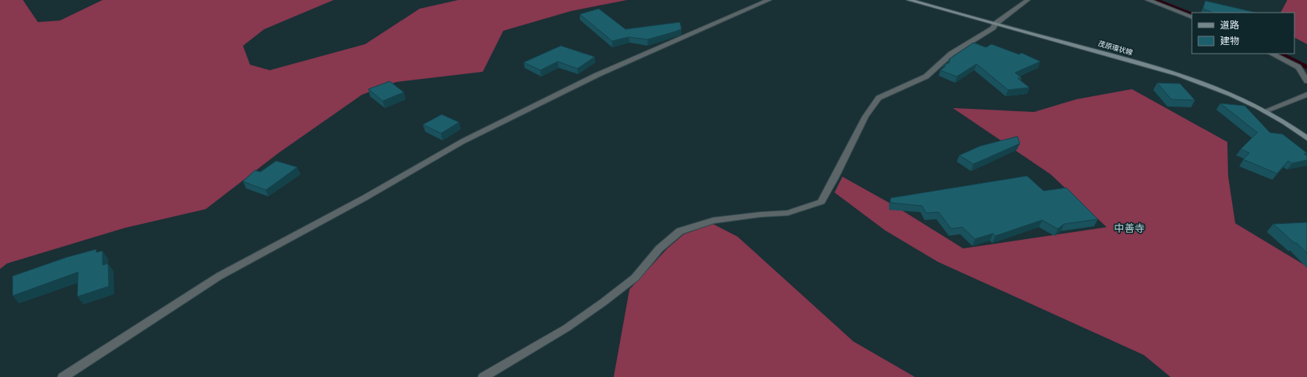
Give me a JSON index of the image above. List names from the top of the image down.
{
  "streets": {
    "main road": ["茂原環状線"]
  },
  "districts": ["中善寺"],
  "legend": ["道路", "建物"]
}
